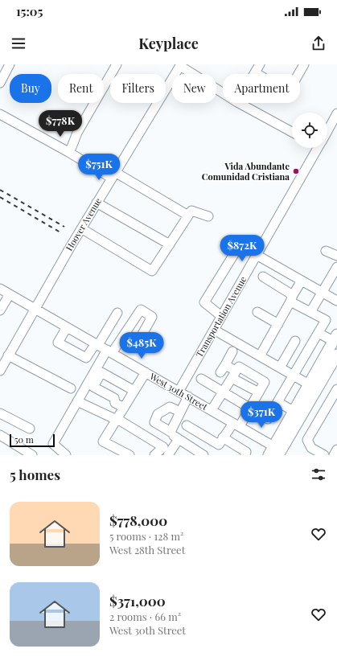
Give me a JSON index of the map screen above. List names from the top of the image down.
{
  "streets": {
    "street": ["Hoover Avenue", "Transportation Avenue", "West 30th Street"]
  },
  "crossings": [
    ["Hoover Avenue", "West 30th Street"],
    ["Transportation Avenue", "West 30th Street"]
  ],
  "places": ["Vida Abundante Comunidad Cristiana"],
  "scale_bar": "50 m",
  "page": {
    "status": "15:05",
    "header": "Keyplace",
    "chip": [
      "Buy",
      "Rent",
      "Filters",
      "New",
      "Apartment"
    ],
    "price": [
      "$778K",
      "$751K",
      "$872K",
      "$485K",
      "$371K"
    ],
    "scale": "50 m",
    "heading": "5 homes",
    "list": [
      {
        "name": "$778,000",
        "note": "5 rooms · 128 m² · West 28th Street"
      },
      {
        "name": "$371,000",
        "note": "2 rooms · 66 m² · West 30th Street"
      }
    ]
  }
}
